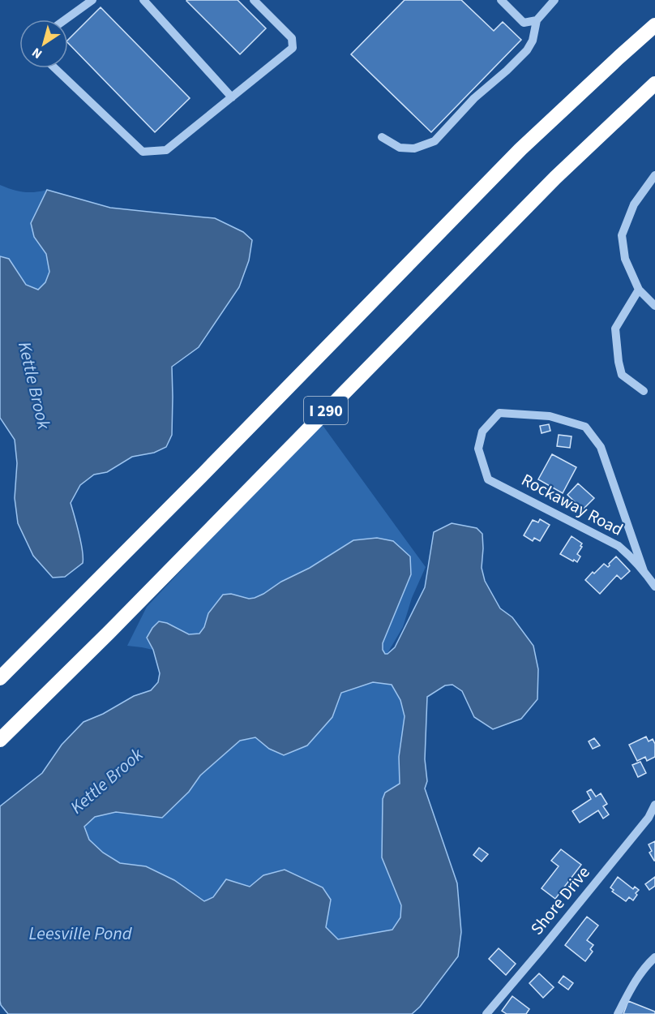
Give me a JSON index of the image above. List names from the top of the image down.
{
  "streets": {
    "highway": ["I 290"],
    "street": ["Rockaway Road", "Shore Drive"]
  },
  "water": ["Kettle Brook", "Leesville Pond"],
  "north": "bottom left"
}
